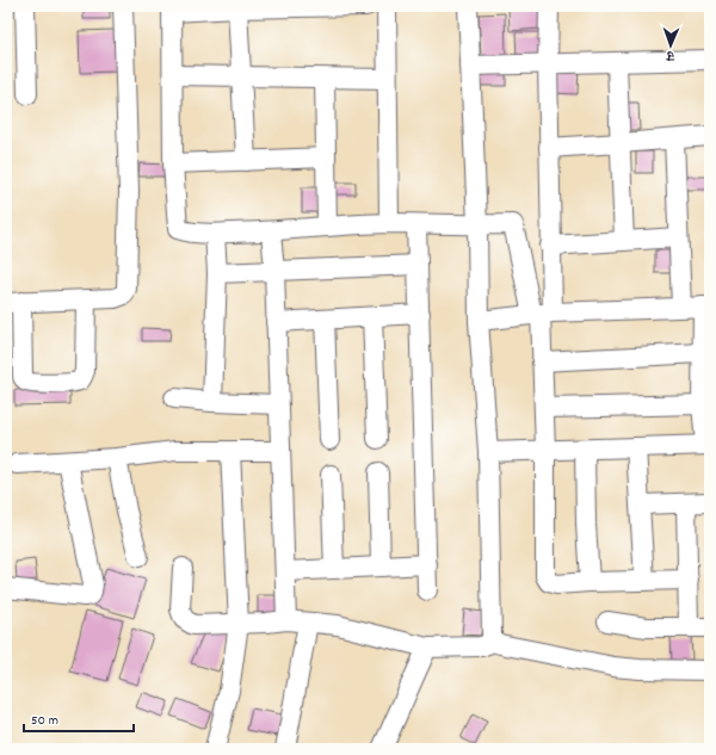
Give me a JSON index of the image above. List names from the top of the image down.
{
  "scale_bar": "50 m",
  "north": "bottom"
}
